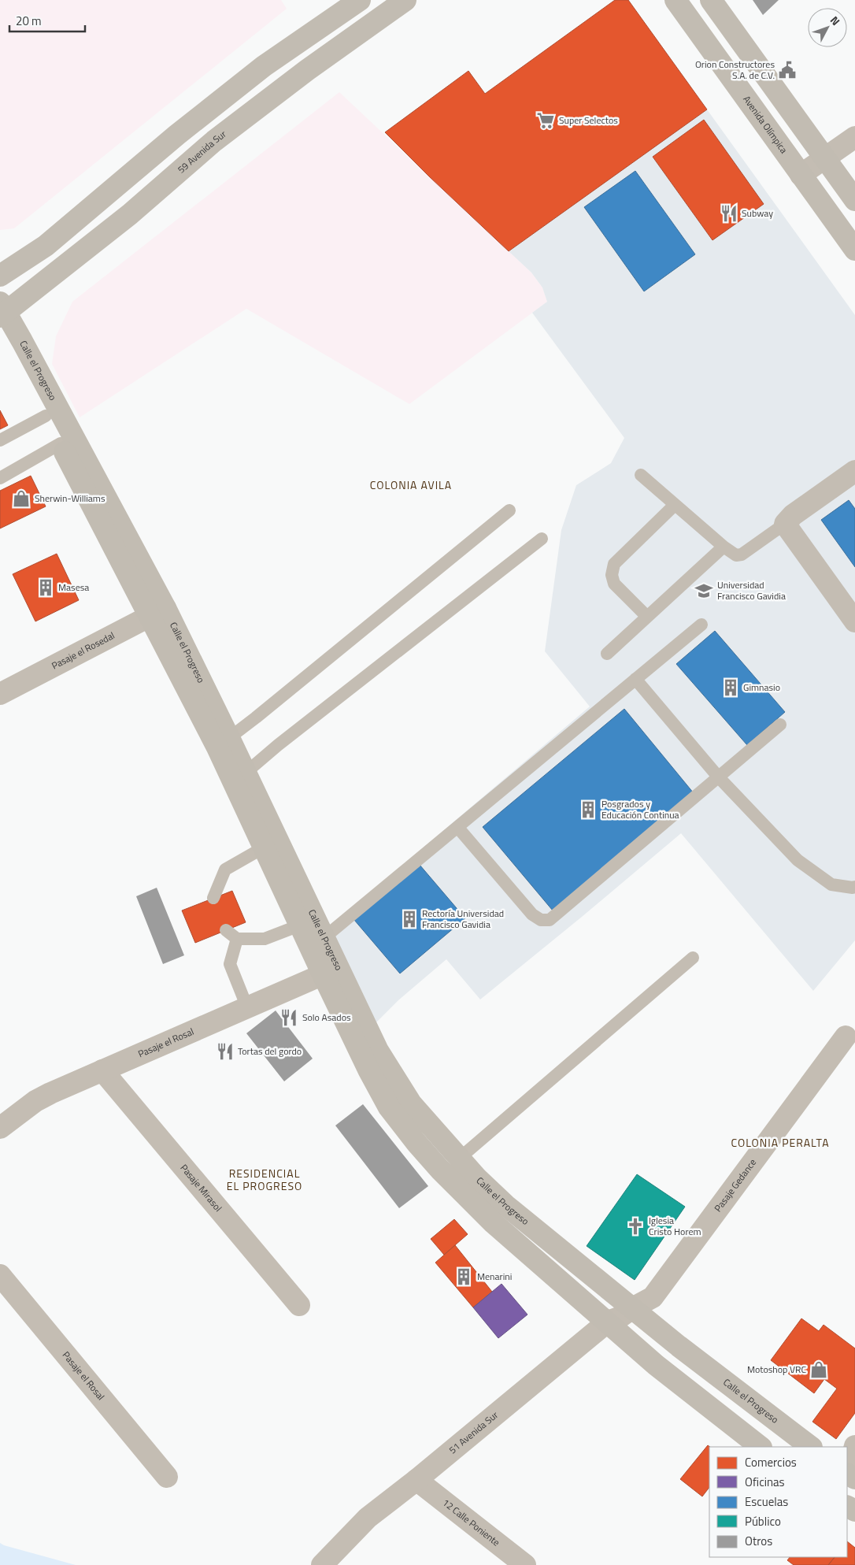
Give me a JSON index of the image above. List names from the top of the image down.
{
  "streets": {
    "street": [
      "Avenida Olímpica",
      "59 Avenida Sur",
      "Calle el Progreso",
      "Pasaje el Rosedal",
      "Pasaje el Rosal",
      "Pasaje Gedance",
      "Pasaje Mirasol",
      "51 Avenida Sur",
      "12 Calle Poniente"
    ]
  },
  "crossings": [
    ["59 Avenida Sur", "Calle el Progreso"],
    ["Calle el Progreso", "Pasaje el Rosedal"],
    ["Calle el Progreso", "Pasaje el Rosal"],
    ["Calle el Progreso", "Pasaje Gedance"],
    ["Calle el Progreso", "51 Avenida Sur"],
    ["Pasaje el Rosal", "Pasaje Mirasol"],
    ["Pasaje Gedance", "51 Avenida Sur"],
    ["51 Avenida Sur", "12 Calle Poniente"]
  ],
  "districts": ["COLONIA AVILA", "COLONIA PERALTA", "RESIDENCIAL EL PROGRESO"],
  "places": {
    "public building": ["Orion Constructores S.A. de C.V."],
    "supermarket": ["Super Selectos"],
    "restaurant": ["Subway", "Solo Asados", "Tortas del gordo"],
    "shop": ["Sherwin-Williams", "Motoshop VRC"],
    "building": [
      "Masesa",
      "Gimnasio",
      "Posgrados y Educación Continua",
      "Rectoría Universidad Francisco Gavidia",
      "Menarini"
    ],
    "school or university": ["Universidad Francisco Gavidia"],
    "church": ["Iglesia Cristo Horem"]
  },
  "legend": [
    "Comercios",
    "Oficinas",
    "Escuelas",
    "Público",
    "Otros"
  ],
  "scale_bar": "20 m",
  "north": "top right"
}
